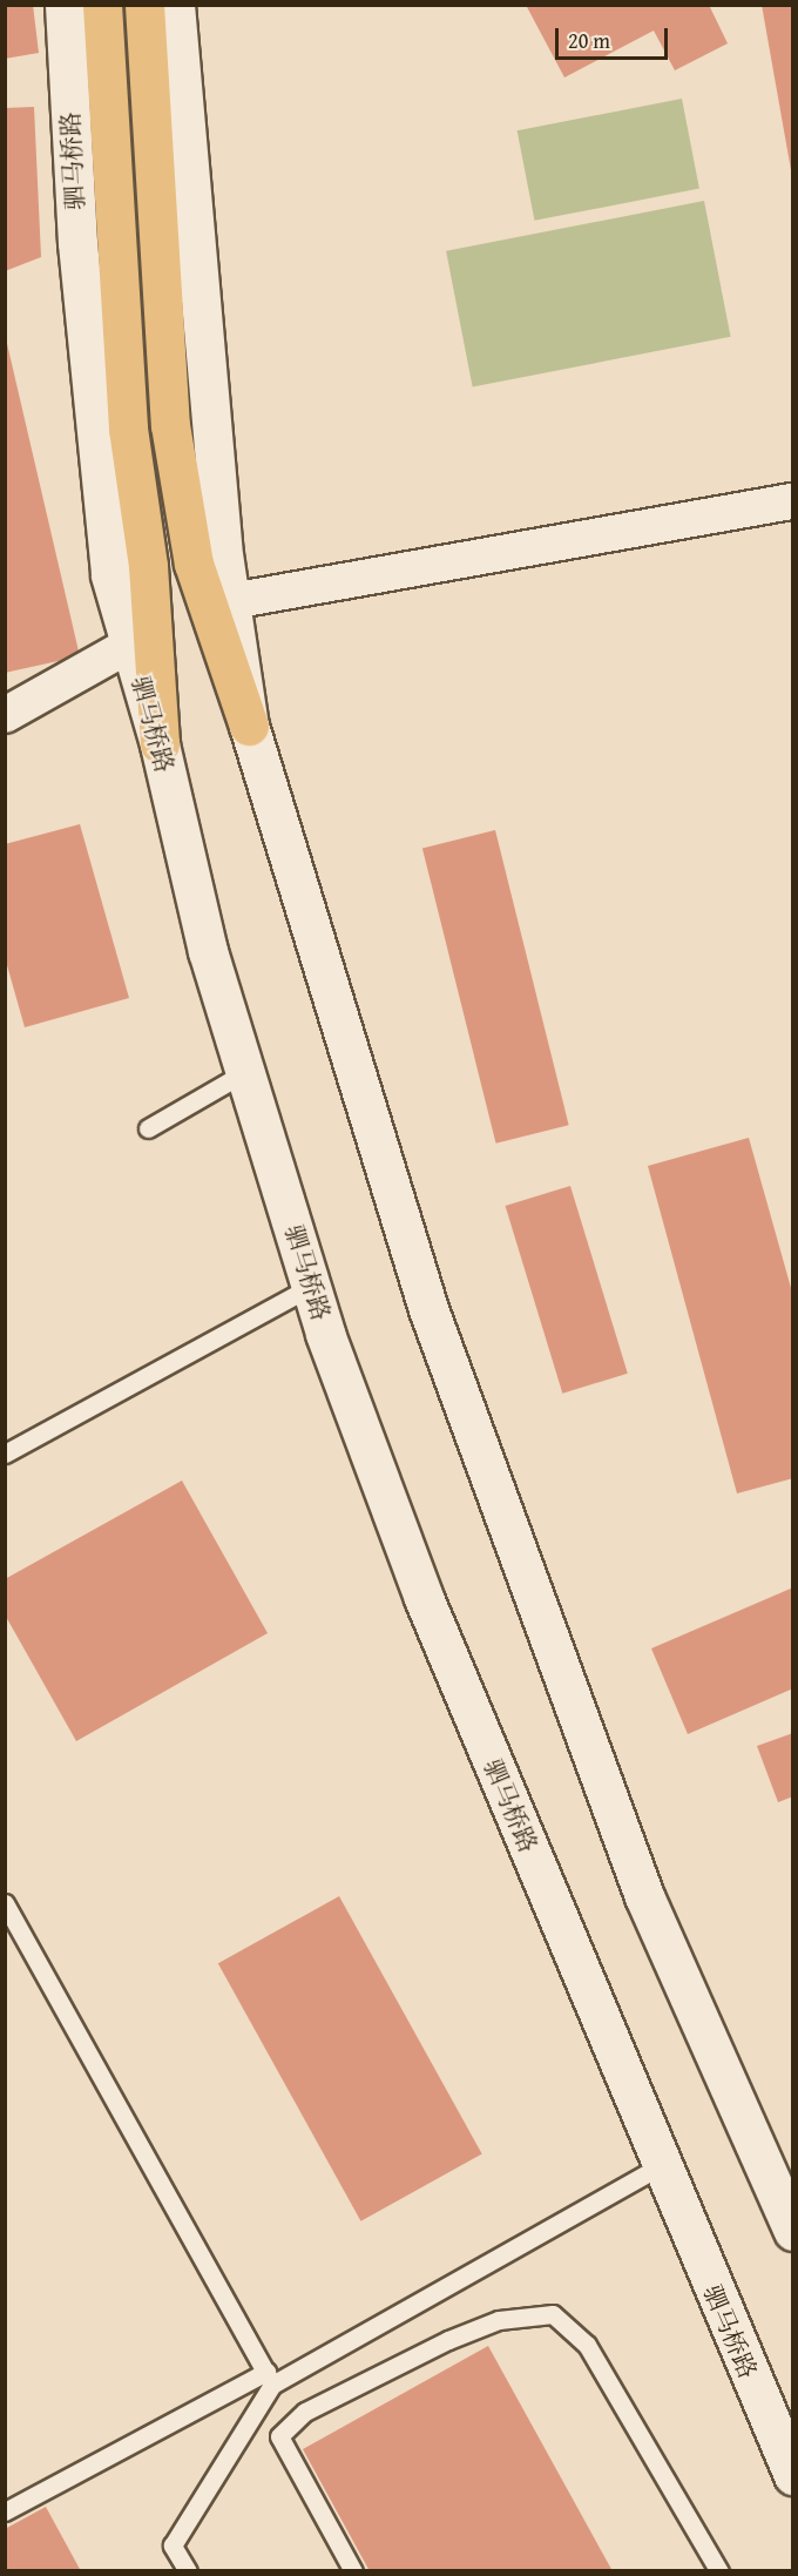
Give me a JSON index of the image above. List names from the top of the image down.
{
  "streets": {
    "main road": ["驷马桥路"]
  },
  "scale_bar": "20 m"
}
